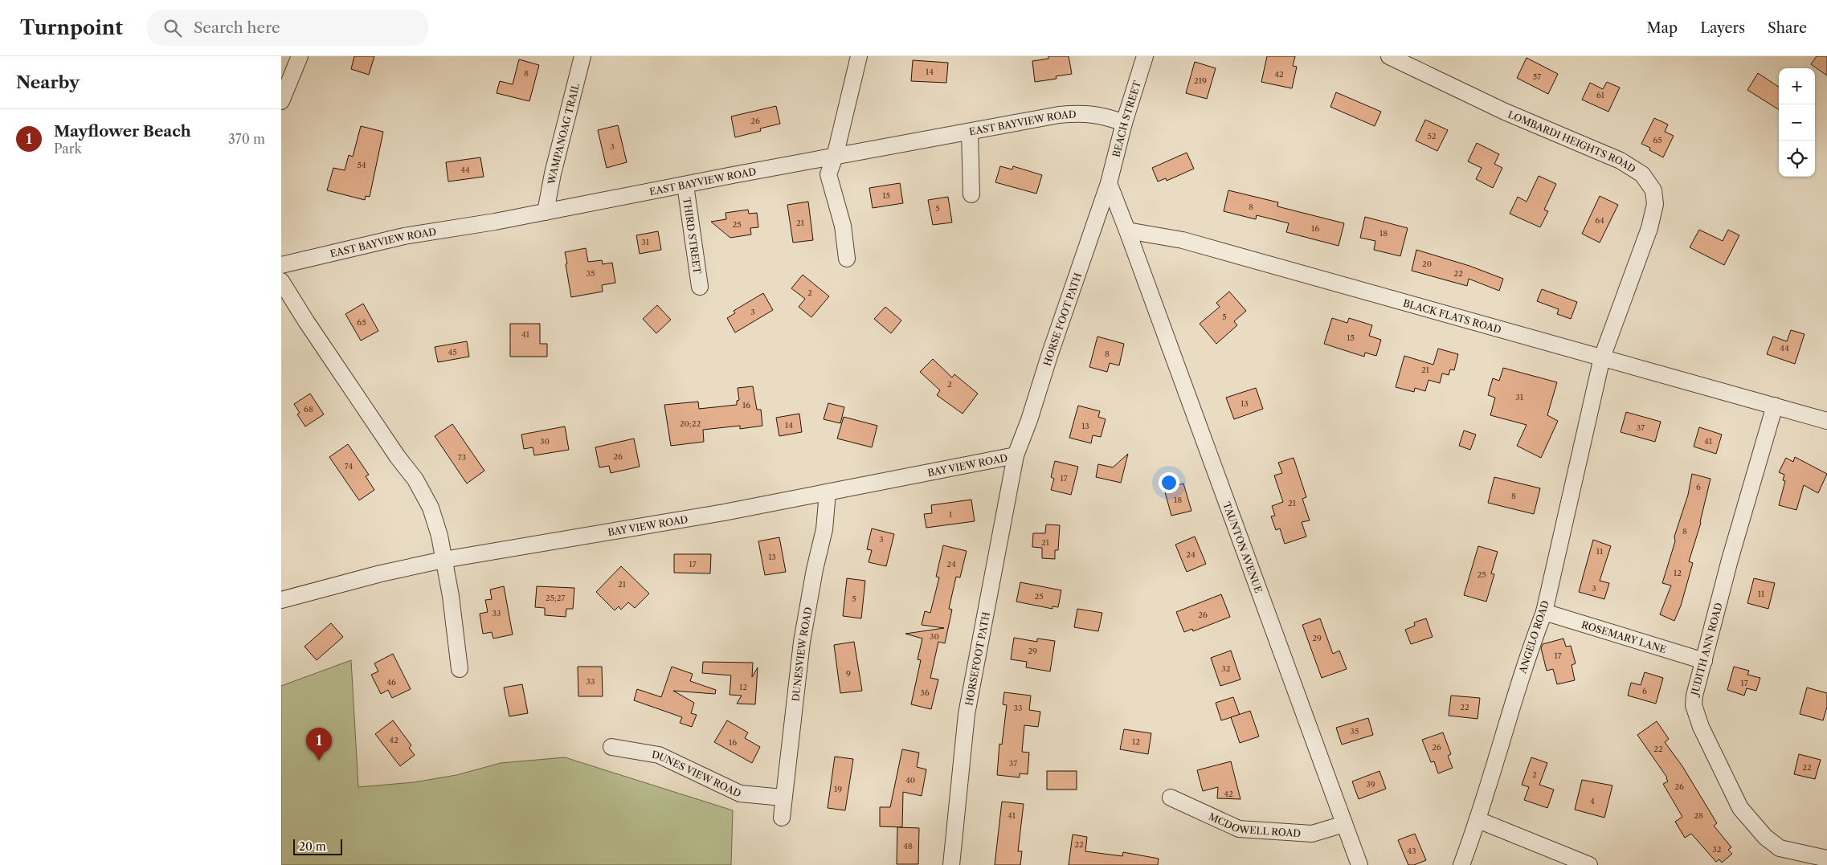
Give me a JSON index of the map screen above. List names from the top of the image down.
{
  "streets": {
    "street": [
      "BEACH STREET",
      "EAST BAYVIEW ROAD",
      "WAMPANOAG TRAIL",
      "LOMBARDI HEIGHTS ROAD",
      "THIRD STREET",
      "BLACK FLATS ROAD",
      "HORSE FOOT PATH",
      "BAY VIEW ROAD",
      "TAUNTON AVENUE",
      "ANGELO ROAD",
      "ROSEMARY LANE",
      "JUDITH ANN ROAD",
      "DUNESVIEW ROAD",
      "HORSEFOOT PATH",
      "DUNES VIEW ROAD",
      "MCDOWELL ROAD"
    ]
  },
  "crossings": [
    ["BEACH STREET", "EAST BAYVIEW ROAD"],
    ["BEACH STREET", "HORSE FOOT PATH"],
    ["EAST BAYVIEW ROAD", "WAMPANOAG TRAIL"],
    ["EAST BAYVIEW ROAD", "THIRD STREET"],
    ["LOMBARDI HEIGHTS ROAD", "BLACK FLATS ROAD"],
    ["LOMBARDI HEIGHTS ROAD", "ANGELO ROAD"],
    ["BLACK FLATS ROAD", "TAUNTON AVENUE"],
    ["BLACK FLATS ROAD", "ANGELO ROAD"],
    ["BLACK FLATS ROAD", "JUDITH ANN ROAD"],
    ["HORSE FOOT PATH", "BAY VIEW ROAD"],
    ["HORSE FOOT PATH", "HORSEFOOT PATH"],
    ["BAY VIEW ROAD", "DUNESVIEW ROAD"],
    ["BAY VIEW ROAD", "HORSEFOOT PATH"],
    ["TAUNTON AVENUE", "MCDOWELL ROAD"],
    ["ANGELO ROAD", "ROSEMARY LANE"],
    ["ROSEMARY LANE", "JUDITH ANN ROAD"],
    ["DUNESVIEW ROAD", "DUNES VIEW ROAD"]
  ],
  "house_numbers": [
    "14",
    "8",
    "42",
    "57",
    "219",
    "61",
    "26",
    "52",
    "65",
    "3",
    "54",
    "44",
    "15",
    "8",
    "5",
    "64",
    "21",
    "25",
    "16",
    "18",
    "31",
    "20",
    "35",
    "22",
    "2",
    "3",
    "5",
    "65",
    "41",
    "15",
    "44",
    "45",
    "8",
    "21",
    "2",
    "31",
    "13",
    "16",
    "68",
    "20;22",
    "14",
    "13",
    "37",
    "30",
    "41",
    "26",
    "73",
    "74",
    "17",
    "6",
    "8",
    "18",
    "21",
    "1",
    "8",
    "3",
    "21",
    "11",
    "24",
    "13",
    "17",
    "24",
    "12",
    "25",
    "21",
    "3",
    "11",
    "25",
    "25;27",
    "5",
    "33",
    "26",
    "30",
    "29",
    "29",
    "17",
    "32",
    "9",
    "33",
    "46",
    "17",
    "12",
    "6",
    "36",
    "22",
    "33",
    "35",
    "42",
    "12",
    "16",
    "26",
    "22",
    "37",
    "22",
    "2",
    "40",
    "39",
    "26",
    "19",
    "42",
    "4",
    "41",
    "28",
    "22",
    "48",
    "32",
    "43"
  ],
  "scale_bar": "20 m",
  "page": {
    "header": "Turnpoint",
    "search": "Search here",
    "nav": ["Map", "Layers", "Share"],
    "heading": "Nearby",
    "map_buttons": ["+", "−"],
    "list": [
      {
        "mark": "1",
        "name": "Mayflower Beach",
        "note": "Park",
        "value": "370 m"
      }
    ],
    "pins": "1",
    "scale": "20 m"
  }
}
